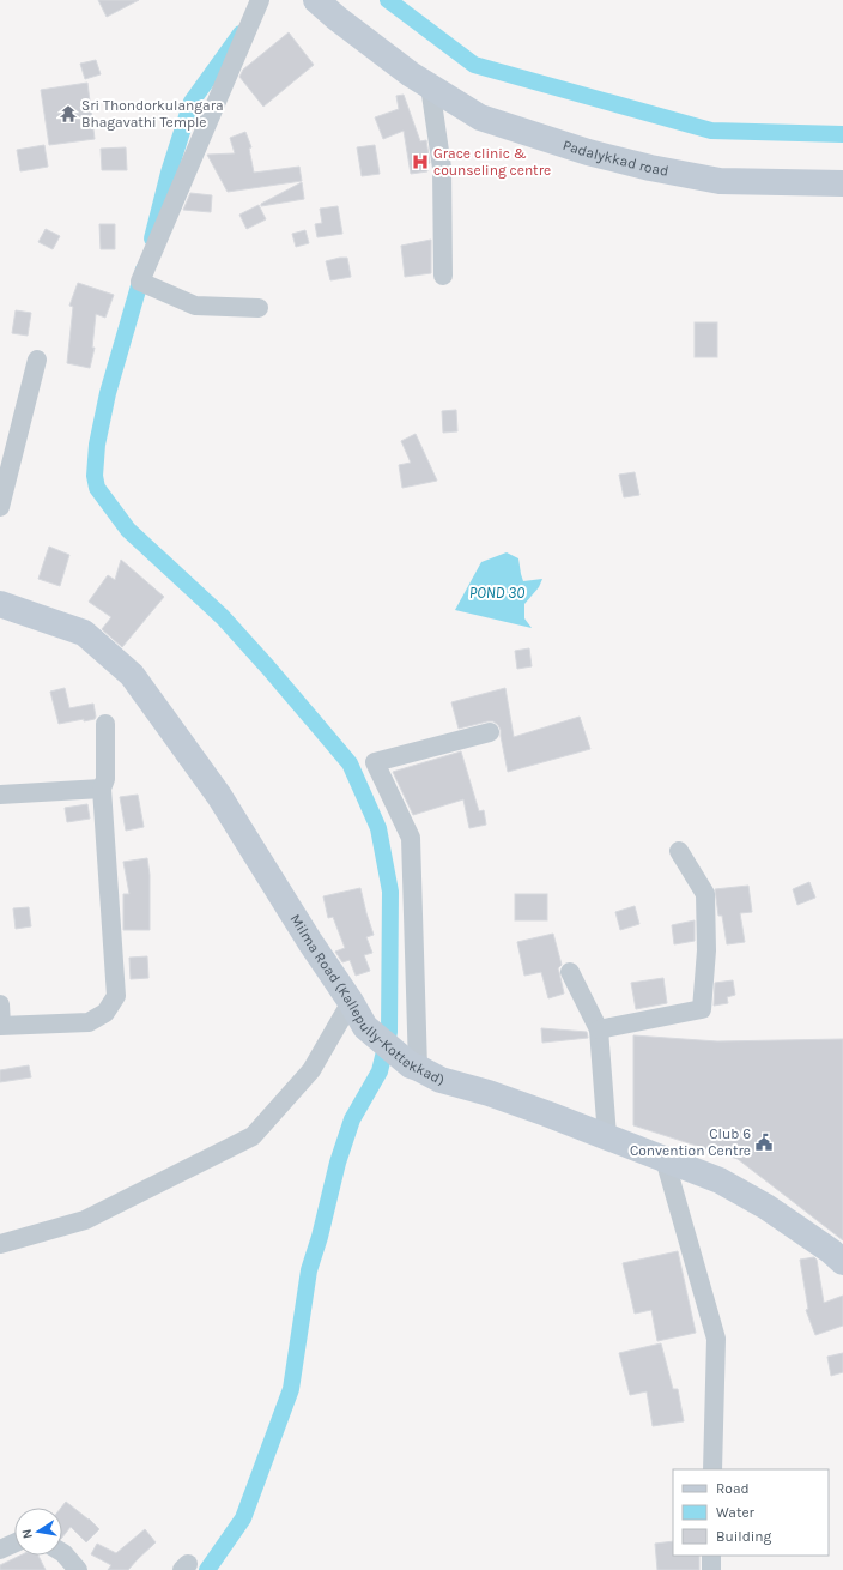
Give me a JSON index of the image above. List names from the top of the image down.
{
  "streets": {
    "main road": ["Padalykkad road", "Milma Road (Kallepully-Kottekkad)"]
  },
  "water": ["POND 30"],
  "places": {
    "temple": ["Sri Thondorkulangara Bhagavathi Temple"],
    "hospital": ["Grace clinic & counseling centre"],
    "public building": ["Club 6 Convention Centre"]
  },
  "legend": ["Road", "Water", "Building"],
  "north": "left"
}
